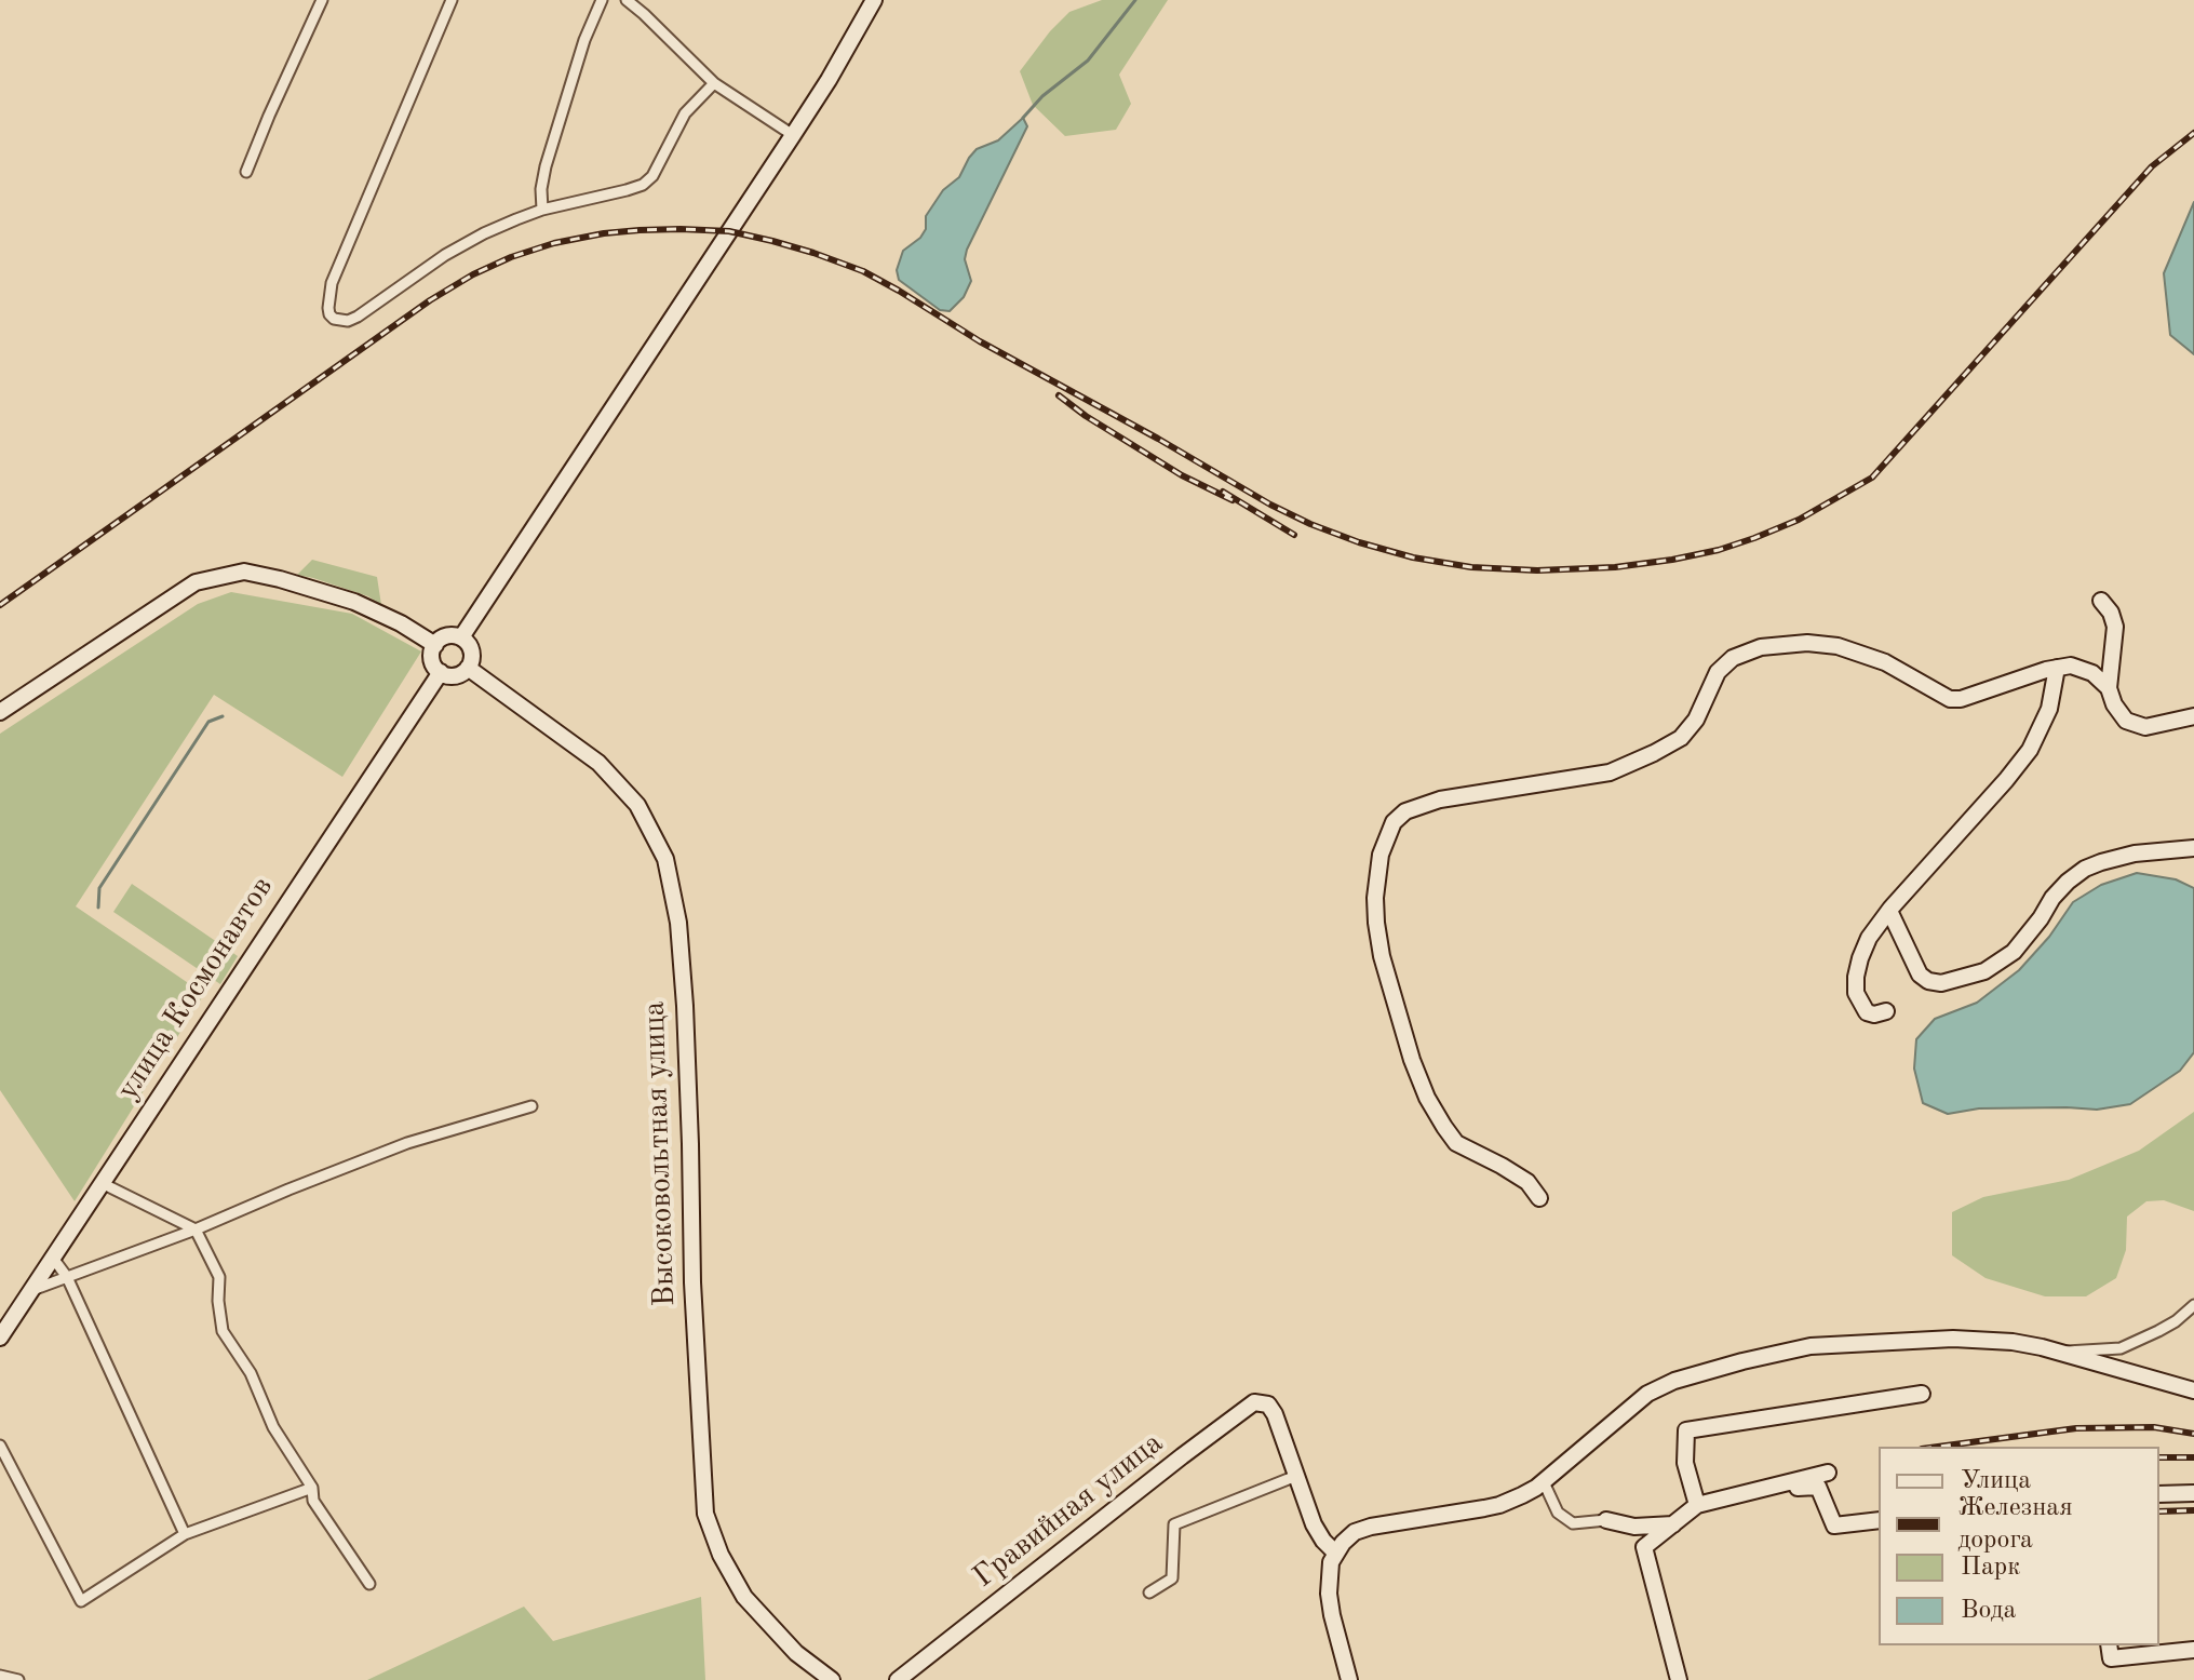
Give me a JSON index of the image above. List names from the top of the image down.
{
  "streets": {
    "street": ["улица Космонавтов", "Высоковольтная улица", "Гравийная улица"]
  },
  "crossings": [
    ["улица Космонавтов", "Высоковольтная улица"]
  ],
  "legend": [
    "Улица",
    "Железная дорога",
    "Парк",
    "Вода"
  ]
}
